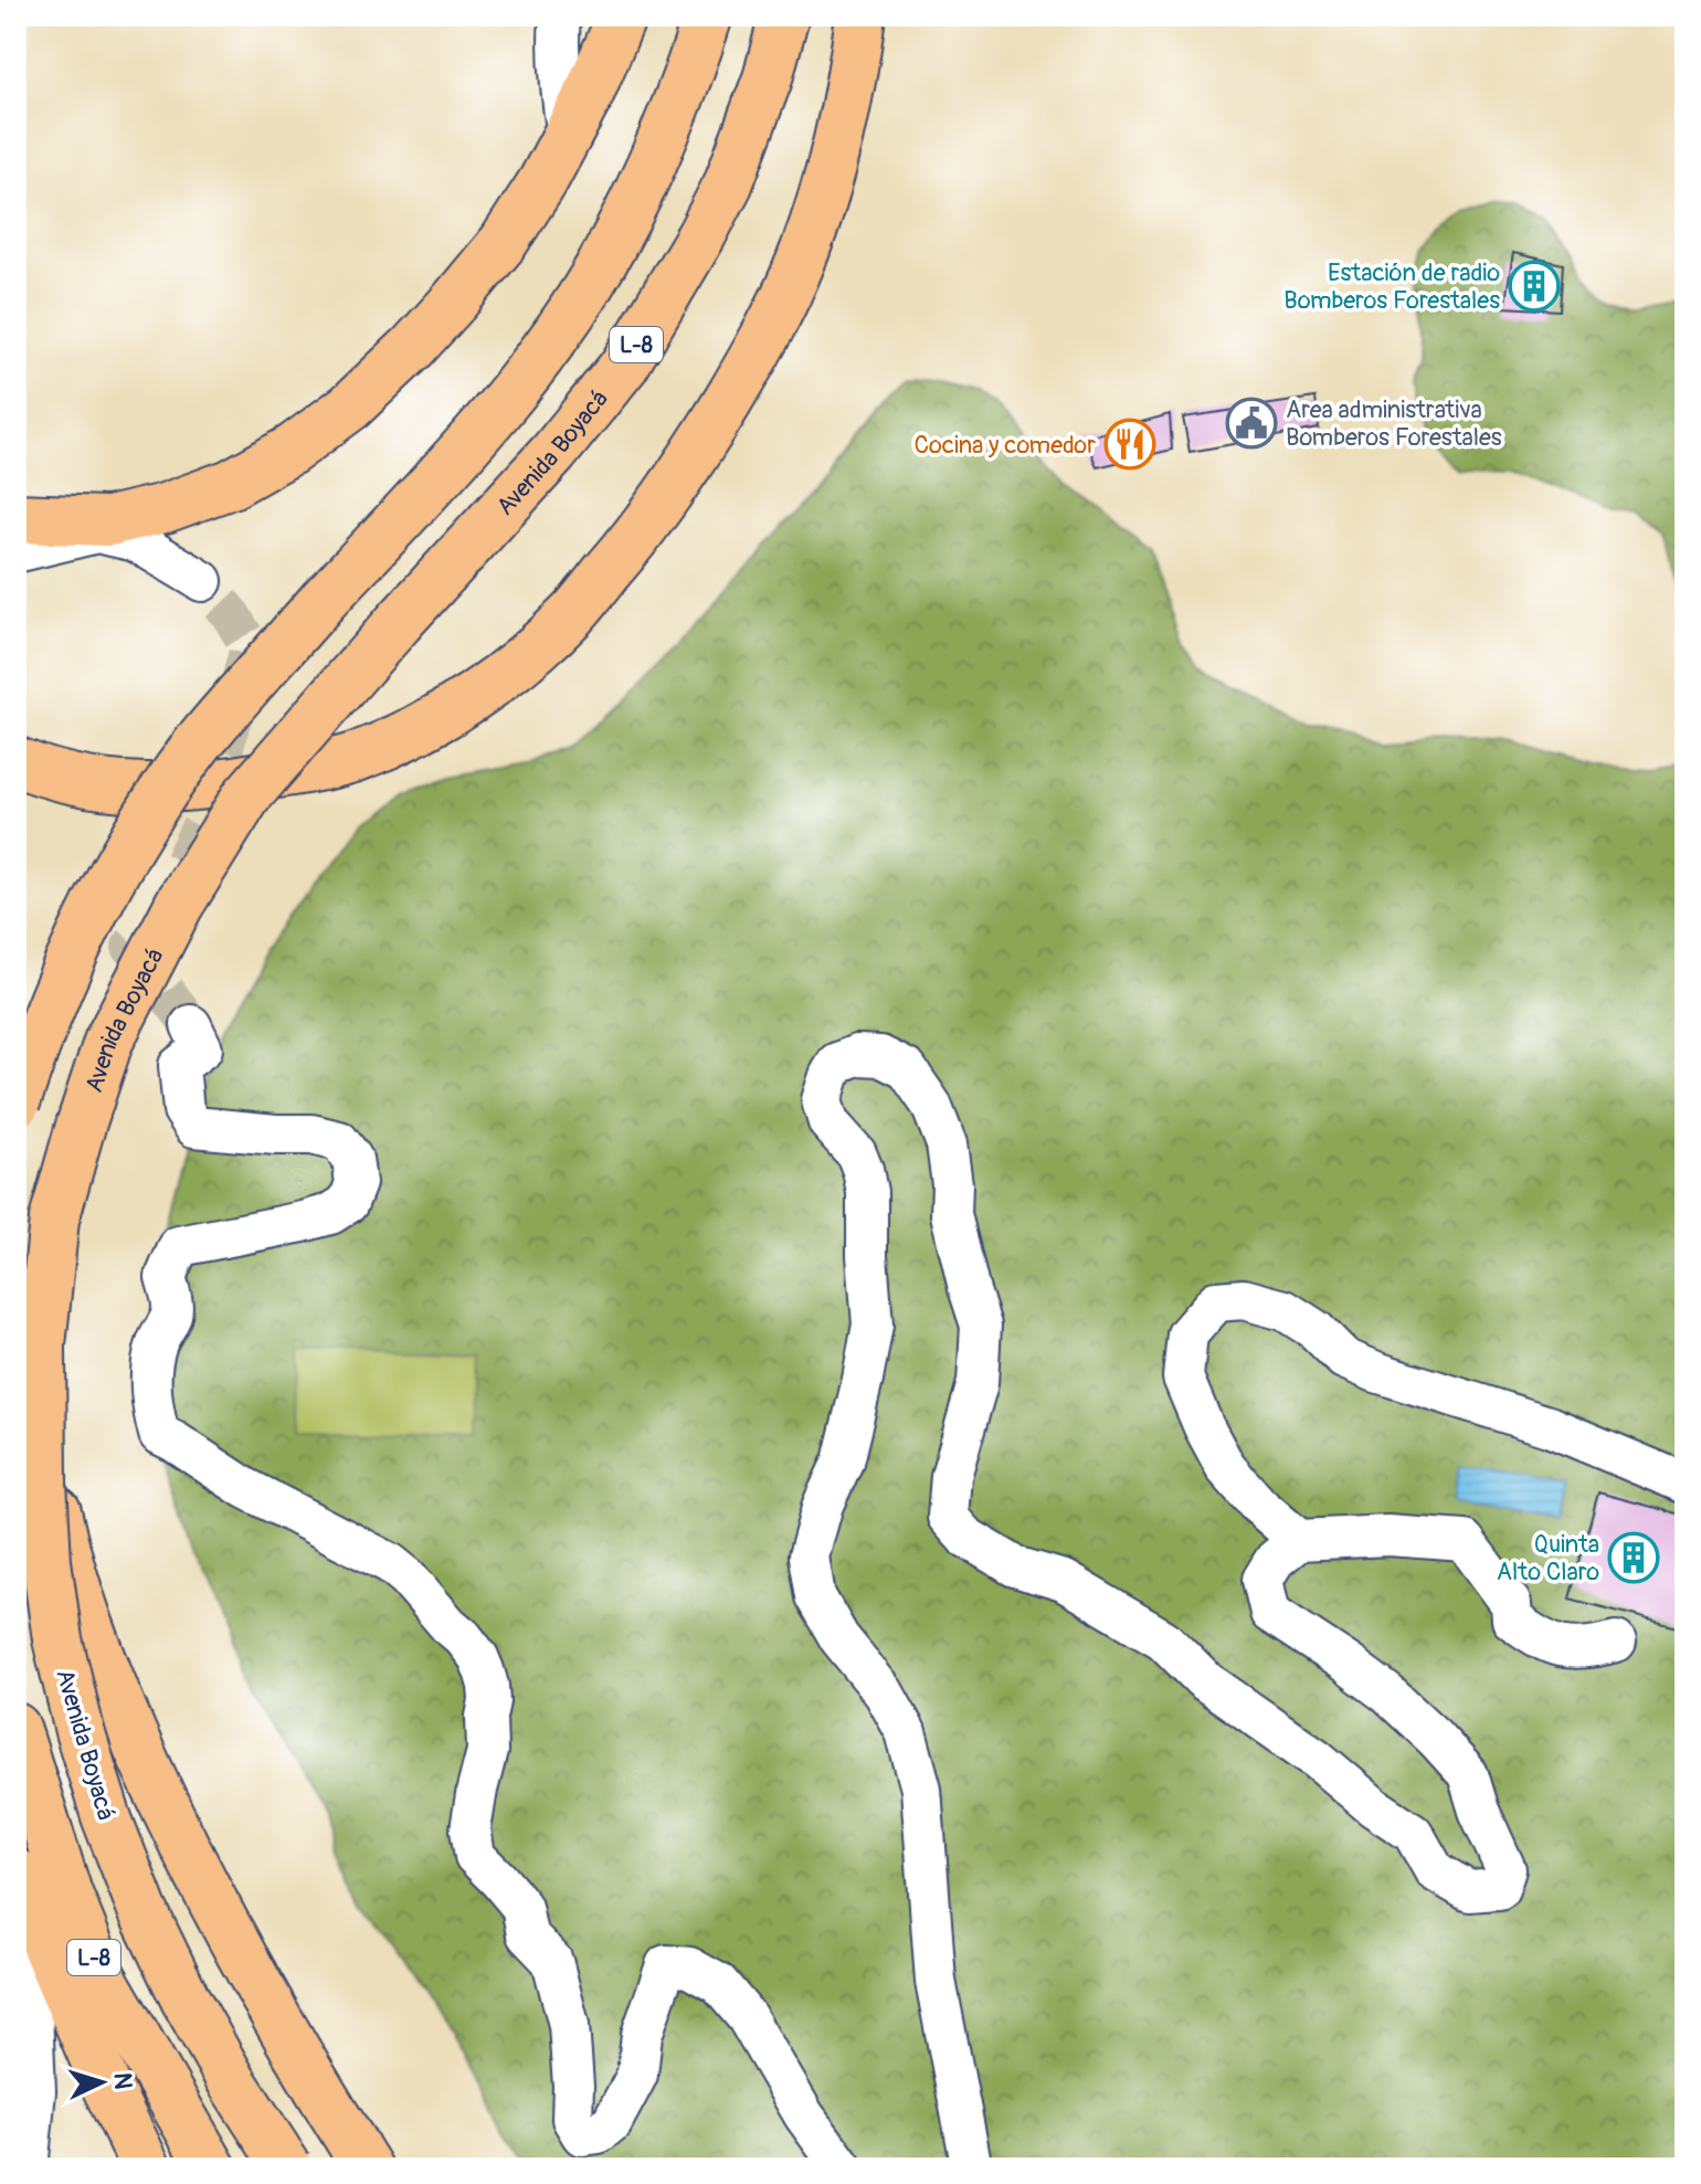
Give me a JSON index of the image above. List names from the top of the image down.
{
  "streets": {
    "highway": ["L-8", "Avenida Boyacá"]
  },
  "places": {
    "building": ["Estación de radio Bomberos Forestales", "Quinta Alto Claro"],
    "public building": ["Area administrativa Bomberos Forestales"],
    "restaurant": ["Cocina y comedor"]
  },
  "north": "right"
}
